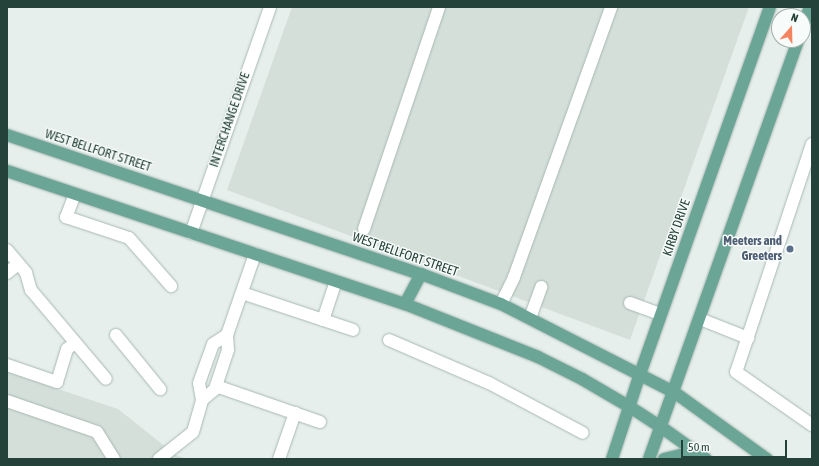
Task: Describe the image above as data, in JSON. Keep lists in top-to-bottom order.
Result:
{
  "streets": {
    "main road": ["WEST BELLFORT STREET", "KIRBY DRIVE"],
    "street": ["INTERCHANGE DRIVE"]
  },
  "crossings": [
    ["INTERCHANGE DRIVE", "WEST BELLFORT STREET"],
    ["WEST BELLFORT STREET", "KIRBY DRIVE"]
  ],
  "places": ["Meeters and Greeters"],
  "scale_bar": "50 m",
  "north": "top"
}
